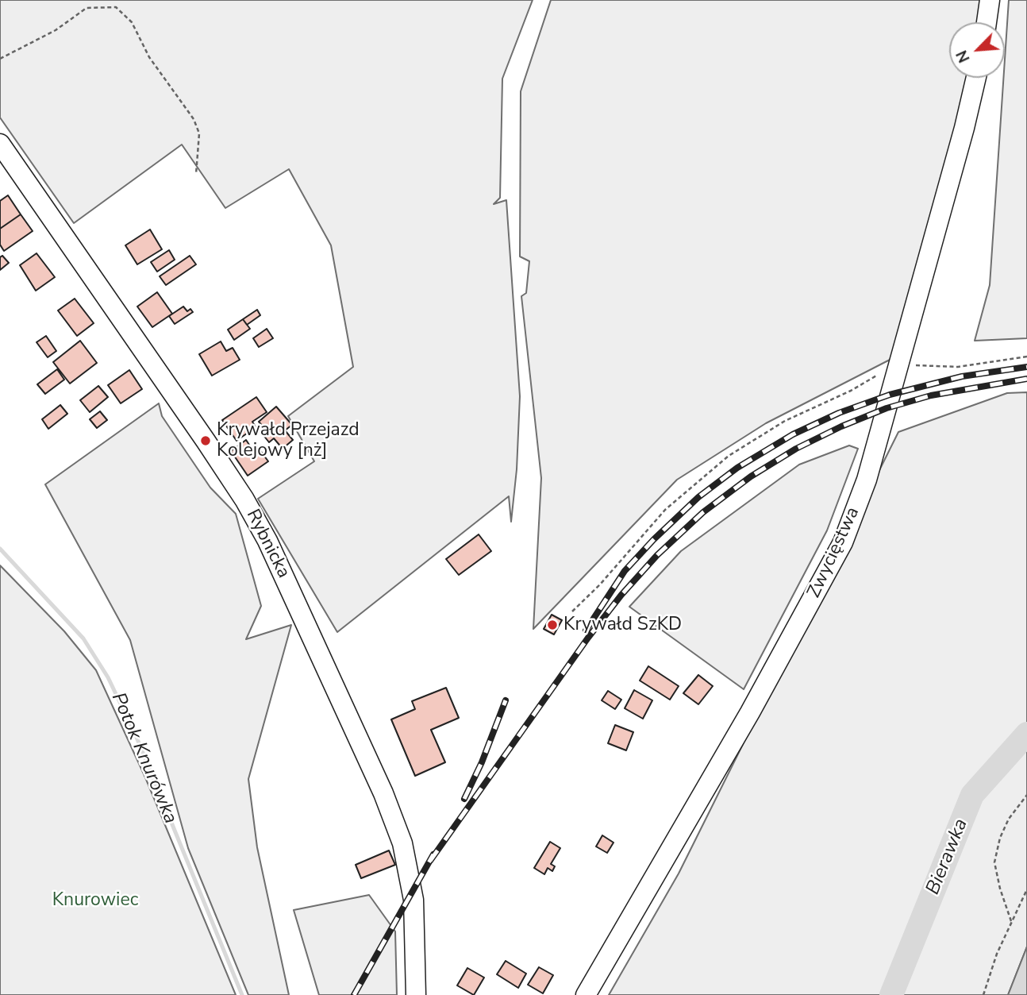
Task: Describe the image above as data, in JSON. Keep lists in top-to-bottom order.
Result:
{
  "streets": {
    "main road": ["Rybnicka", "Zwycięstwa"]
  },
  "water": ["Potok Knurówka", "Bierawka"],
  "parks": ["Knurowiec"],
  "places": ["Krywałd Przejazd Kolejowy [nż]", "Krywałd SzKD"],
  "north": "bottom left"
}
